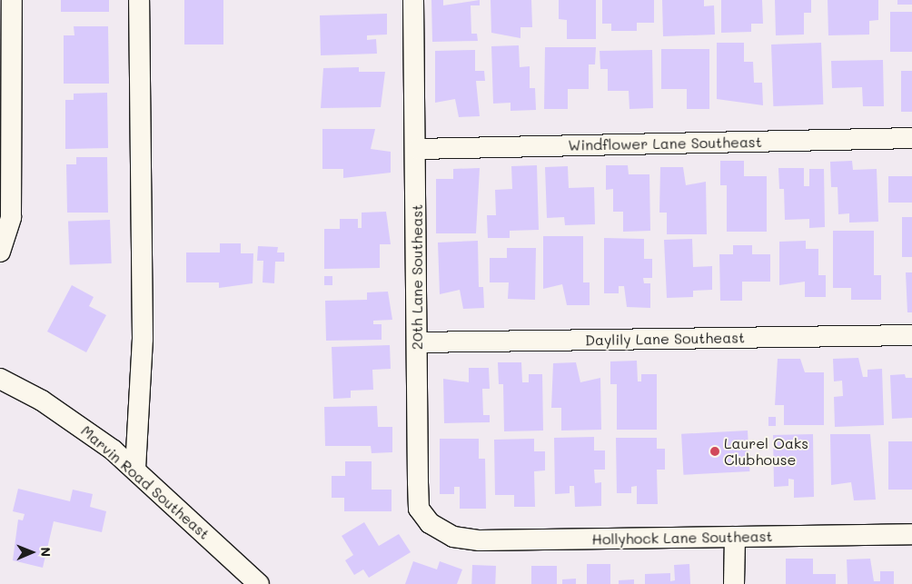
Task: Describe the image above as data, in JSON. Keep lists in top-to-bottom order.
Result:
{
  "streets": {
    "street": [
      "Windflower Lane Southeast",
      "20th Lane Southeast",
      "Daylily Lane Southeast",
      "Marvin Road Southeast",
      "Hollyhock Lane Southeast"
    ]
  },
  "crossings": [
    ["Windflower Lane Southeast", "20th Lane Southeast"],
    ["20th Lane Southeast", "Daylily Lane Southeast"],
    ["20th Lane Southeast", "Hollyhock Lane Southeast"]
  ],
  "places": ["Laurel Oaks Clubhouse"],
  "north": "right"
}
